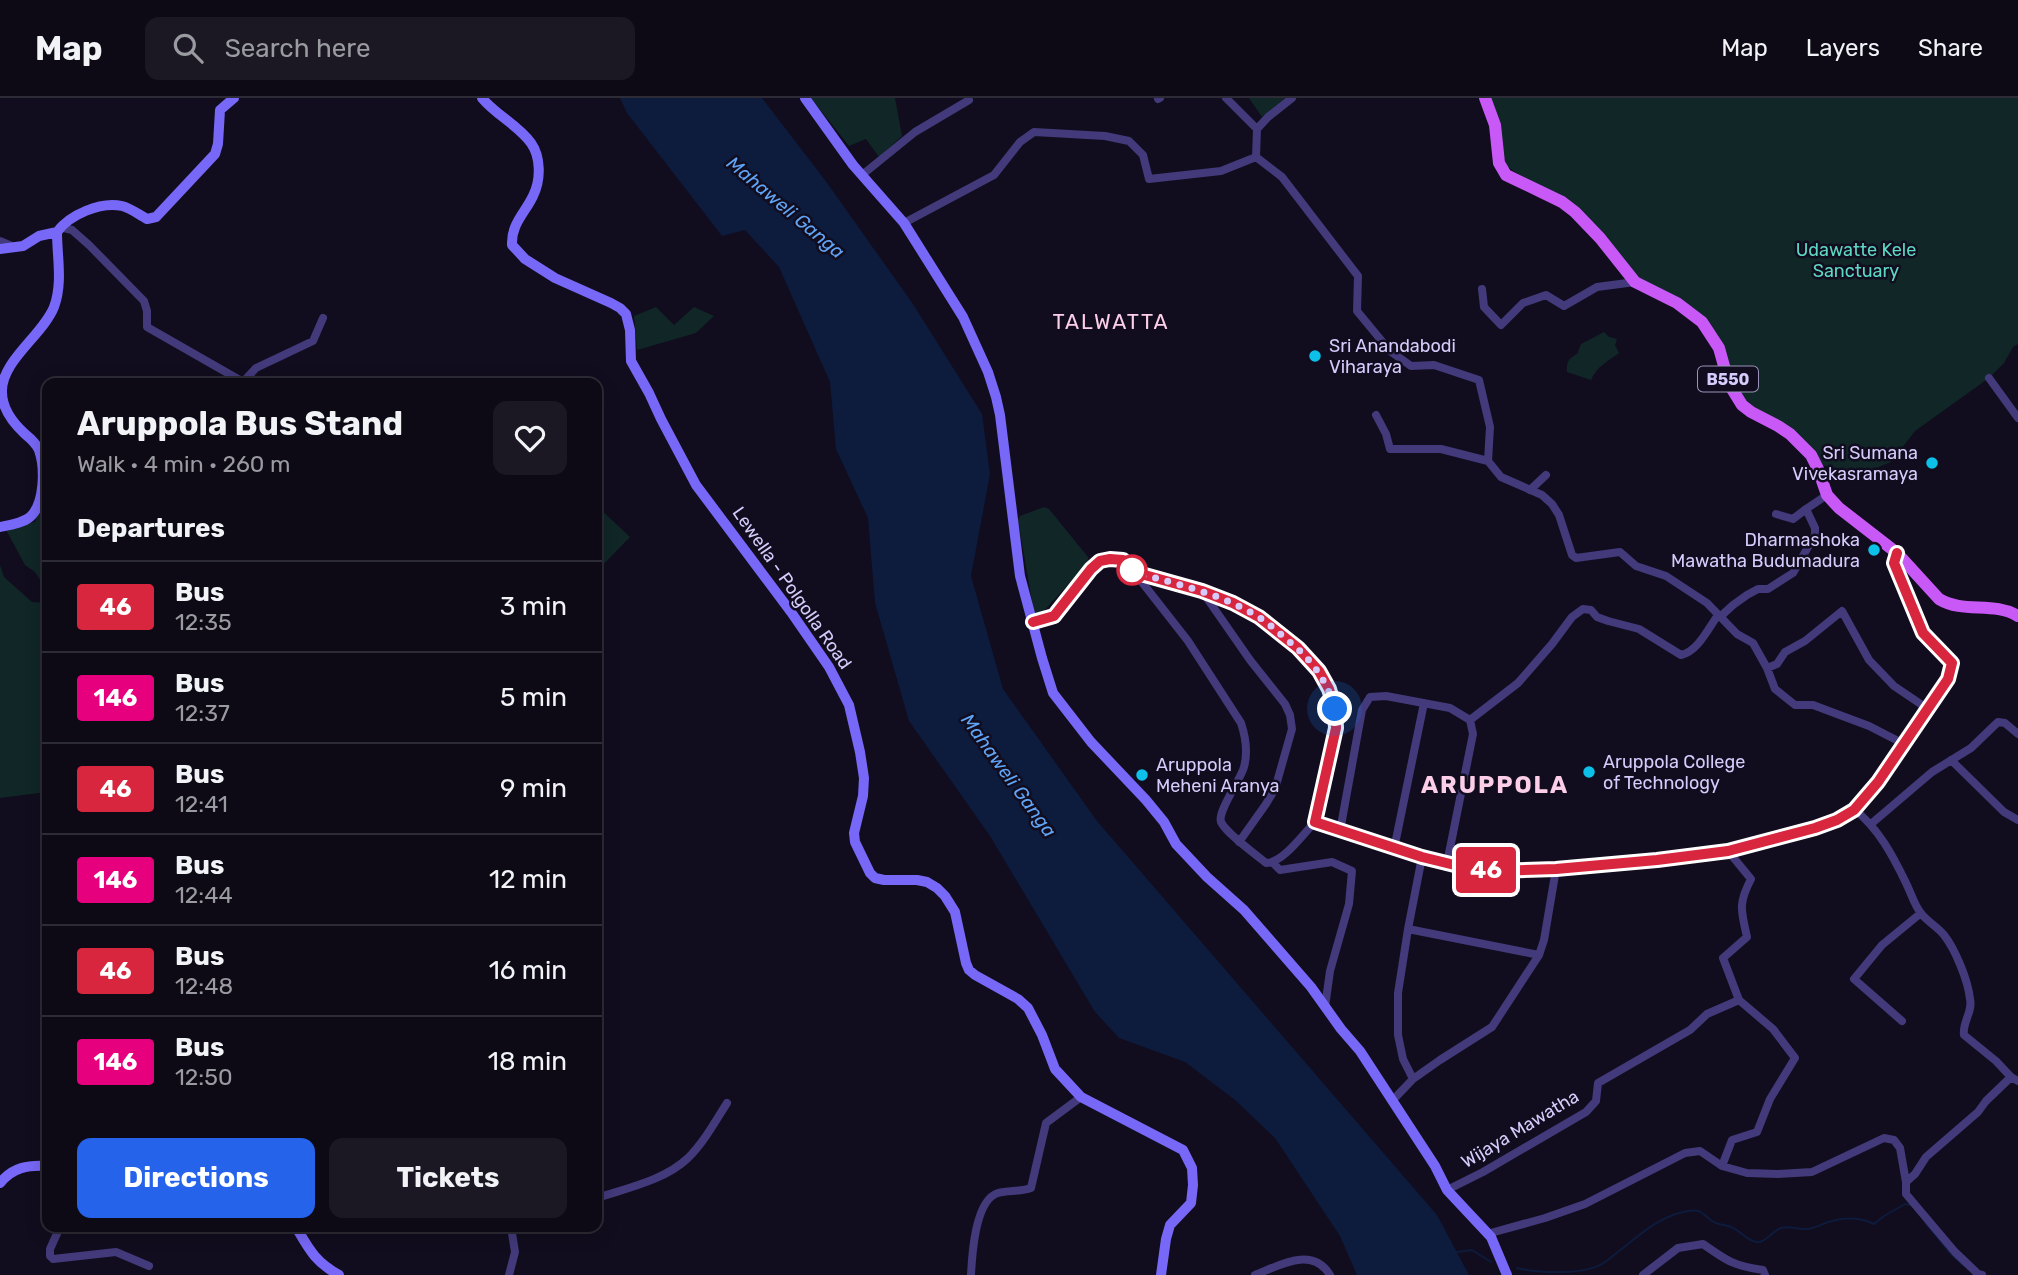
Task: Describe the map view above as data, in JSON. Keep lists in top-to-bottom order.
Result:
{
  "streets": {
    "main road": ["B550"],
    "street": ["Lewella - Polgolla Road", "Wijaya Mawatha"]
  },
  "districts": ["TALWATTA", "ARUPPOLA"],
  "water": ["Mahaweli Ganga"],
  "parks": ["Udawatte Kele Sanctuary"],
  "places": [
    "Sri Anandabodi Viharaya",
    "Sri Sumana Vivekasramaya",
    "Dharmashoka Mawatha Budumadura",
    "Aruppola College of Technology",
    "Aruppola Meheni Aranya"
  ],
  "lines": ["bus line 46"],
  "page": {
    "header": "Map",
    "search": "Search here",
    "nav": ["Map", "Layers", "Share"],
    "on_map": "46",
    "heading": [
      ["Aruppola Bus Stand", "Walk · 4 min · 260 m"],
      "Departures"
    ],
    "list": [
      {
        "mark": "46",
        "name": "Bus",
        "note": "12:35",
        "value": "3 min"
      },
      {
        "mark": "146",
        "name": "Bus",
        "note": "12:37",
        "value": "5 min"
      },
      {
        "mark": "46",
        "name": "Bus",
        "note": "12:41",
        "value": "9 min"
      },
      {
        "mark": "146",
        "name": "Bus",
        "note": "12:44",
        "value": "12 min"
      },
      {
        "mark": "46",
        "name": "Bus",
        "note": "12:48",
        "value": "16 min"
      },
      {
        "mark": "146",
        "name": "Bus",
        "note": "12:50",
        "value": "18 min"
      }
    ],
    "buttons": ["Directions", "Tickets"]
  }
}
